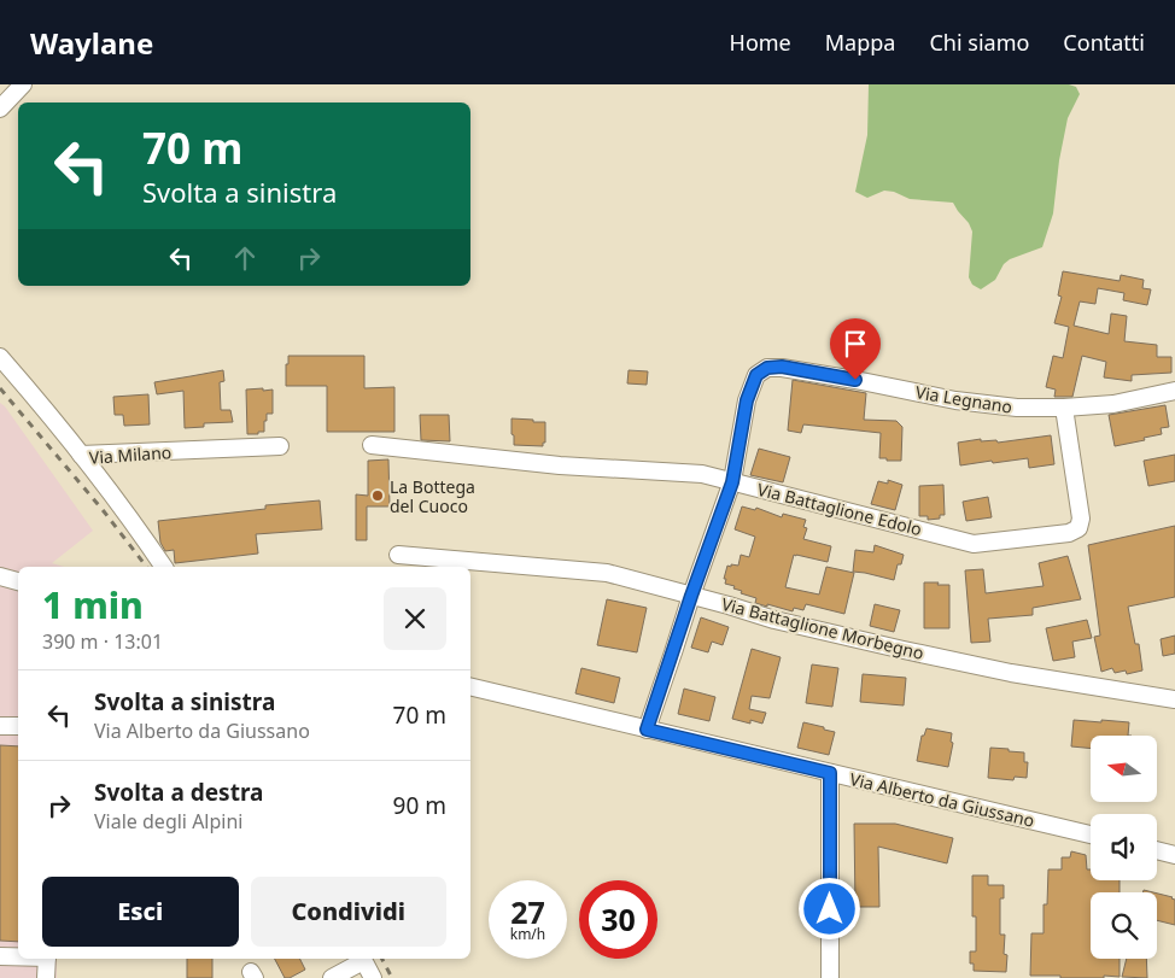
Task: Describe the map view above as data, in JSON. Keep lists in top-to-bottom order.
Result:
{
  "streets": {
    "street": [
      "Via Legnano",
      "Via Milano",
      "Via Battaglione Edolo",
      "Via Battaglione Morbegno",
      "Via Alberto da Giussano"
    ]
  },
  "crossings": [
    ["Via Legnano", "Via Battaglione Edolo"]
  ],
  "places": ["La Bottega del Cuoco"],
  "north": "left",
  "page": {
    "header": "Waylane",
    "nav": [
      "Home",
      "Mappa",
      "Chi siamo",
      "Contatti"
    ],
    "turn": ["70 m", "Svolta a sinistra"],
    "heading": ["1 min", "390 m · 13:01"],
    "list": [
      {
        "name": "Svolta a sinistra",
        "note": "Via Alberto da Giussano",
        "value": "70 m"
      },
      {
        "name": "Svolta a destra",
        "note": "Viale degli Alpini",
        "value": "90 m"
      }
    ],
    "buttons": ["Esci", "Condividi"],
    "speed": "27 km/h",
    "limit": "30"
  }
}
